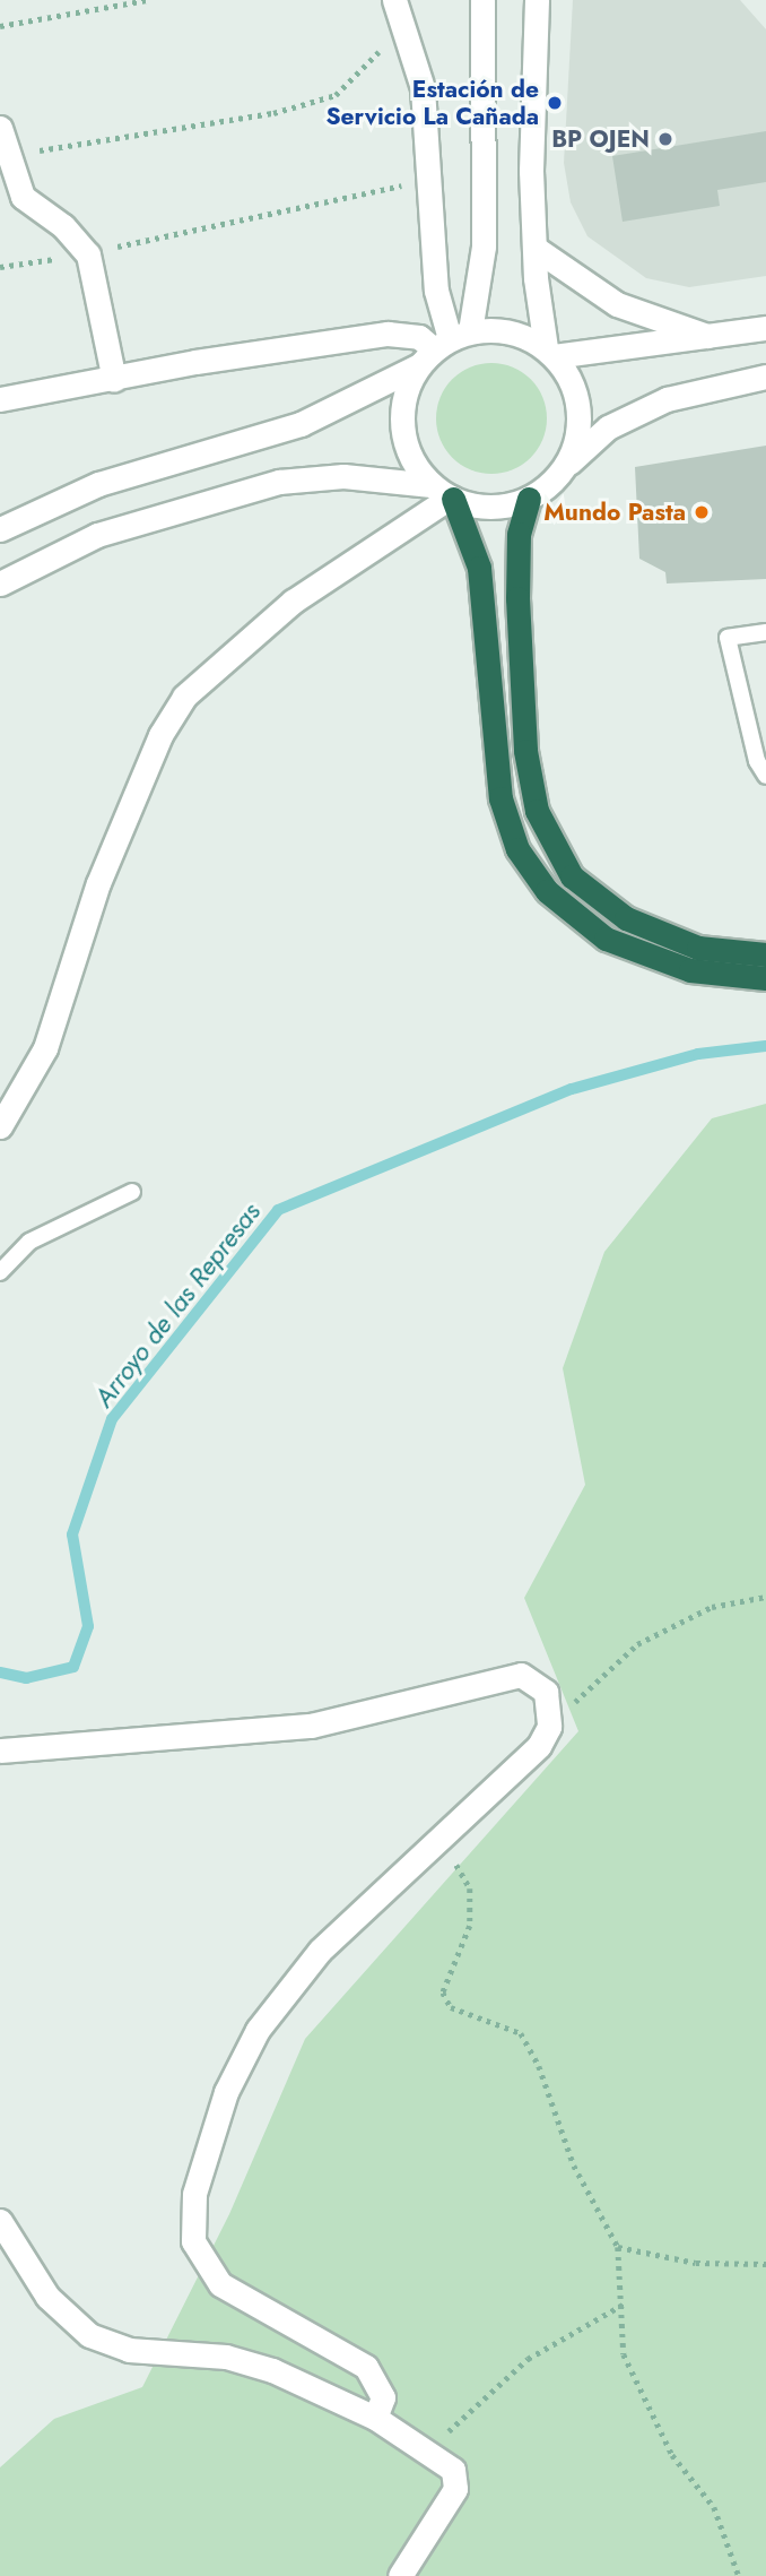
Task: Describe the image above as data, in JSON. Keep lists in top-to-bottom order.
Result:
{
  "water": ["Arroyo de las Represas"],
  "places": ["Estación de Servicio La Cañada", "BP OJEN", "Mundo Pasta"]
}
